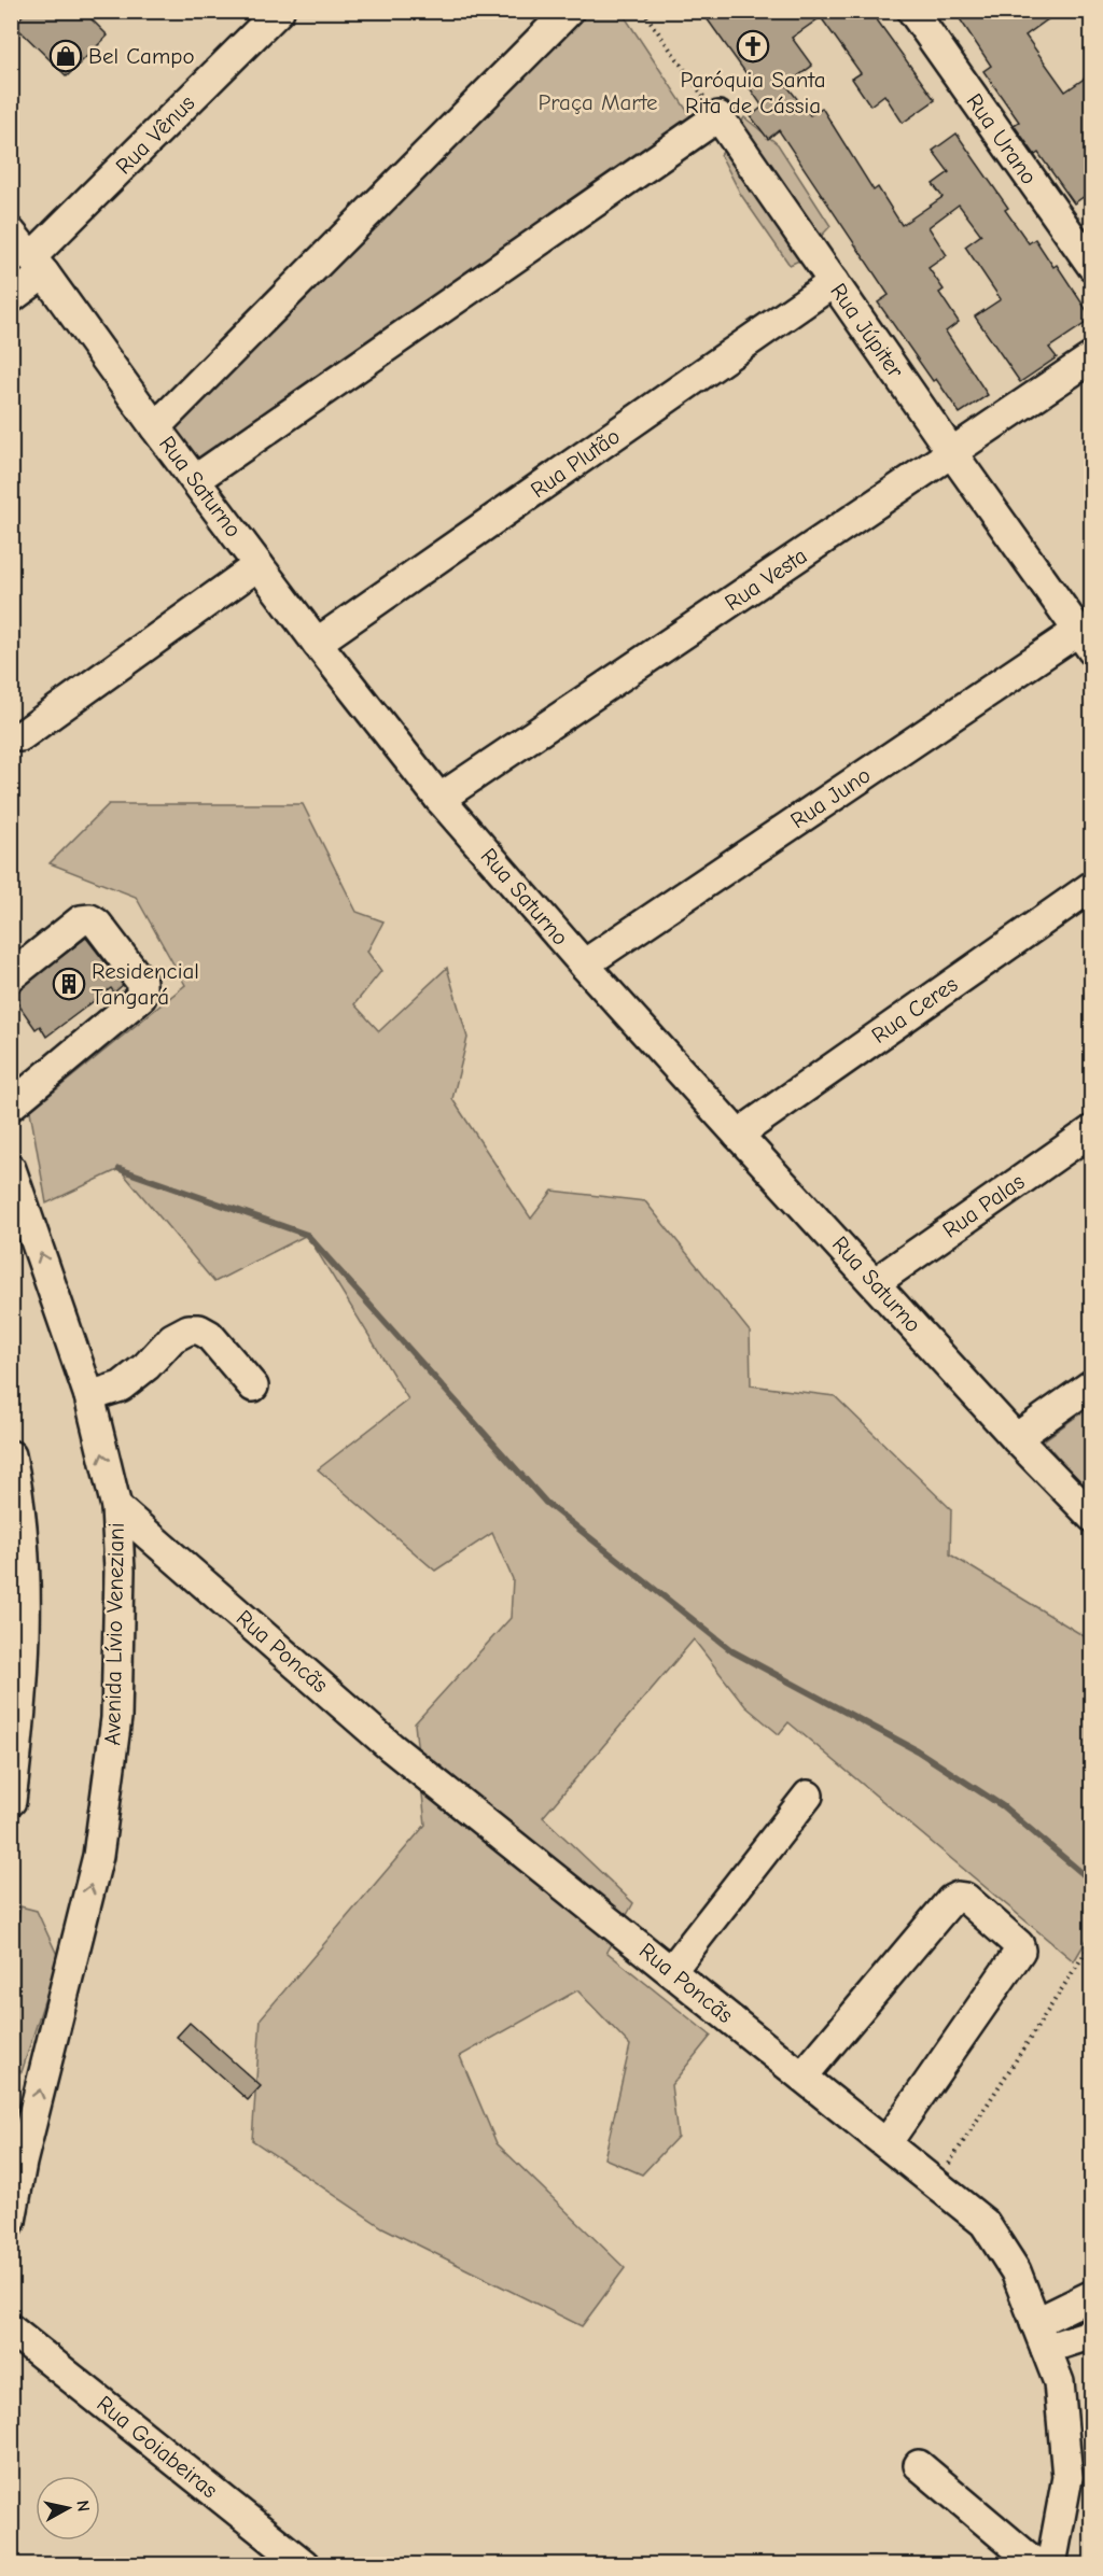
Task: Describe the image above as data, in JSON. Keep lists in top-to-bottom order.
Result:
{
  "streets": {
    "street": [
      "Rua Vênus",
      "Rua Urano",
      "Rua Júpiter",
      "Rua Plutão",
      "Rua Saturno",
      "Rua Vesta",
      "Rua Juno",
      "Rua Ceres",
      "Rua Palas",
      "Avenida Lívio Veneziani",
      "Rua Poncãs",
      "Rua Goiabeiras"
    ]
  },
  "crossings": [
    ["Rua Vênus", "Rua Saturno"],
    ["Rua Júpiter", "Rua Plutão"],
    ["Rua Júpiter", "Rua Vesta"],
    ["Rua Júpiter", "Rua Juno"],
    ["Rua Plutão", "Rua Saturno"],
    ["Rua Saturno", "Rua Vesta"],
    ["Rua Saturno", "Rua Juno"],
    ["Rua Saturno", "Rua Ceres"],
    ["Rua Saturno", "Rua Palas"],
    ["Avenida Lívio Veneziani", "Rua Poncãs"]
  ],
  "parks": ["Praça Marte"],
  "places": {
    "church": ["Paróquia Santa Rita de Cássia"],
    "shop": ["Bel Campo"],
    "building": ["Residencial Tangará"]
  },
  "north": "right"
}
